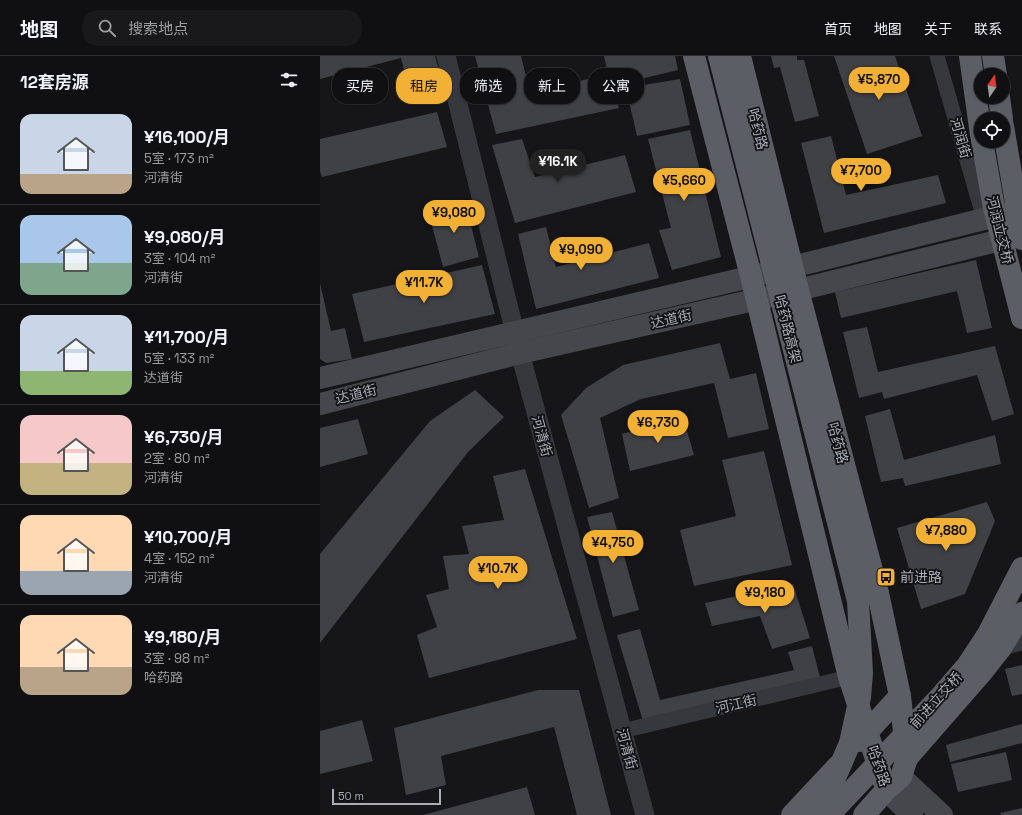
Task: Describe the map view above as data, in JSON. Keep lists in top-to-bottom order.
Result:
{
  "streets": {
    "highway": [
      "哈药路",
      "河润立交桥",
      "哈药路高架",
      "前进立交桥"
    ],
    "main road": ["达道街"],
    "street": ["河润街", "河清街", "河江街"]
  },
  "crossings": [
    ["哈药路", "达道街"],
    ["哈药路", "河江街"],
    ["达道街", "河清街"],
    ["河清街", "河江街"]
  ],
  "places": {
    "bus stop": ["前进路"]
  },
  "scale_bar": "50 m",
  "north": "top",
  "page": {
    "header": "地图",
    "search": "搜索地点",
    "nav": [
      "首页",
      "地图",
      "关于",
      "联系"
    ],
    "heading": "12套房源",
    "price": [
      "¥5,870",
      "¥16.1K",
      "¥7,700",
      "¥5,660",
      "¥9,080",
      "¥9,090",
      "¥11.7K",
      "¥6,730",
      "¥7,880",
      "¥4,750",
      "¥10.7K",
      "¥9,180"
    ],
    "chip": [
      "买房",
      "租房",
      "筛选",
      "新上",
      "公寓"
    ],
    "list": [
      {
        "name": "¥16,100/月",
        "note": "5室 · 173 m² · 河清街"
      },
      {
        "name": "¥9,080/月",
        "note": "3室 · 104 m² · 河清街"
      },
      {
        "name": "¥11,700/月",
        "note": "5室 · 133 m² · 达道街"
      },
      {
        "name": "¥6,730/月",
        "note": "2室 · 80 m² · 河清街"
      },
      {
        "name": "¥10,700/月",
        "note": "4室 · 152 m² · 河清街"
      },
      {
        "name": "¥9,180/月",
        "note": "3室 · 98 m² · 哈药路"
      }
    ],
    "scale": "50 m"
  }
}
